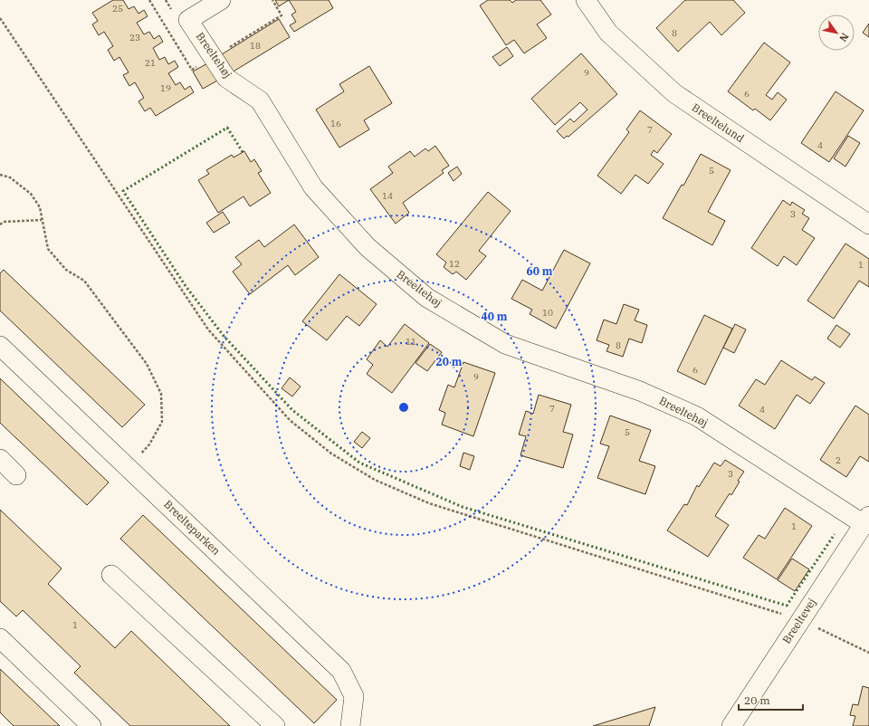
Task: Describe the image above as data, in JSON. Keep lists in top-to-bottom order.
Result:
{
  "streets": {
    "street": [
      "Breeltehøj",
      "Breeltelund",
      "Breelteparken",
      "Breeltevej"
    ]
  },
  "crossings": [
    ["Breeltehøj", "Breeltevej"]
  ],
  "house_numbers": [
    "25",
    "8",
    "23",
    "18",
    "21",
    "9",
    "19",
    "6",
    "16",
    "7",
    "4",
    "5",
    "14",
    "3",
    "12",
    "1",
    "10",
    "11",
    "8",
    "6",
    "9",
    "7",
    "4",
    "5",
    "2",
    "3",
    "1",
    "1"
  ],
  "scale_bar": "20 m",
  "north": "bottom right",
  "rings": ["60 m", "40 m", "20 m"]
}
